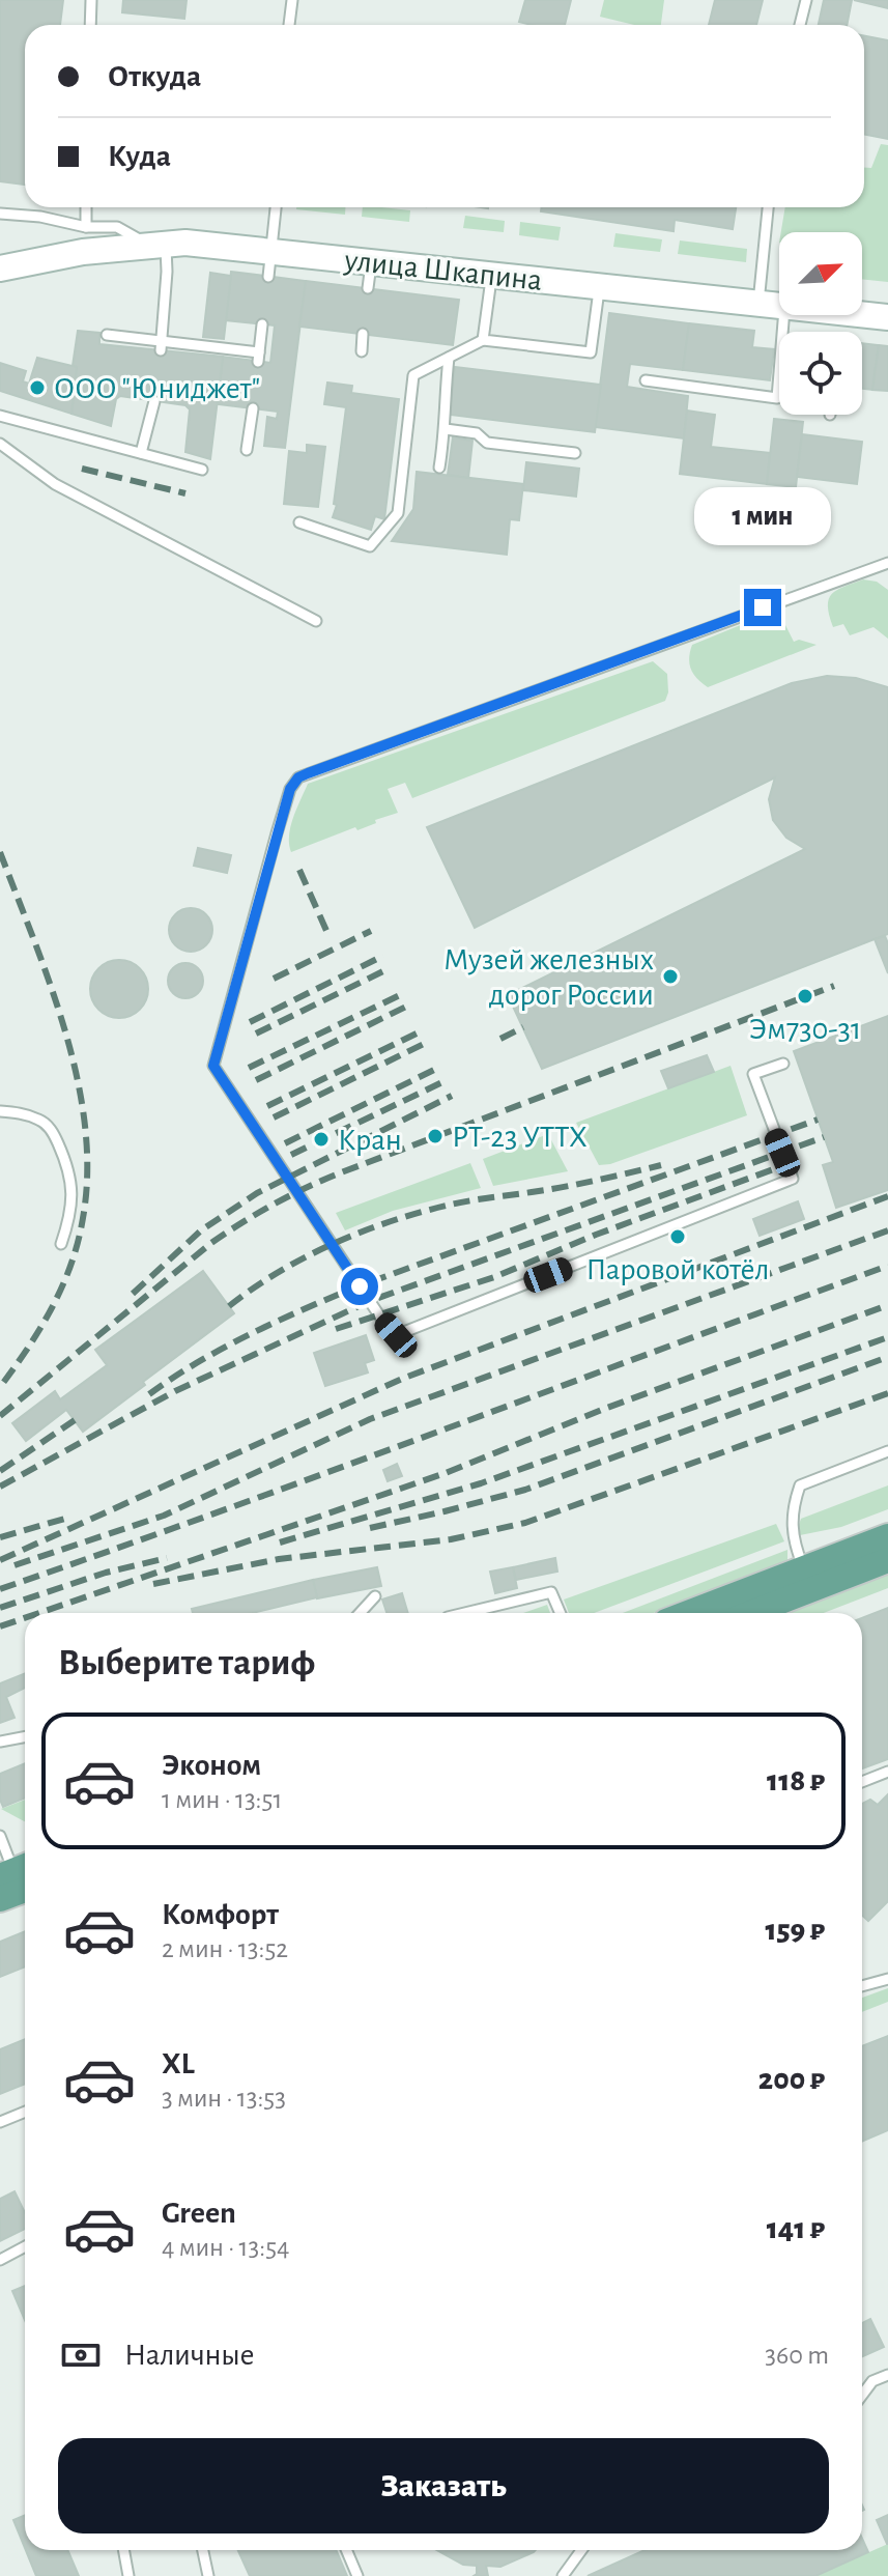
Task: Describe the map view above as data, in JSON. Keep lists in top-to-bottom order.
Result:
{
  "streets": {
    "main road": ["улица Шкапина"]
  },
  "places": [
    "ООО \"Юниджет\"",
    "Музей железных дорог России",
    "Эм730-31",
    "РТ-23 УТТХ",
    "Кран",
    "Паровой котёл"
  ],
  "north": "top right",
  "page": {
    "banner": ["Откуда", "Куда"],
    "bubble": "1 мин",
    "heading": "Выберите тариф",
    "list": [
      {
        "name": "Эконом",
        "note": "1 мин · 13:51",
        "value": "118 ₽"
      },
      {
        "name": "Комфорт",
        "note": "2 мин · 13:52",
        "value": "159 ₽"
      },
      {
        "name": "XL",
        "note": "3 мин · 13:53",
        "value": "200 ₽"
      },
      {
        "name": "Green",
        "note": "4 мин · 13:54",
        "value": "141 ₽"
      }
    ],
    "pay": ["Наличные", "360 m"],
    "buttons": "Заказать"
  }
}
